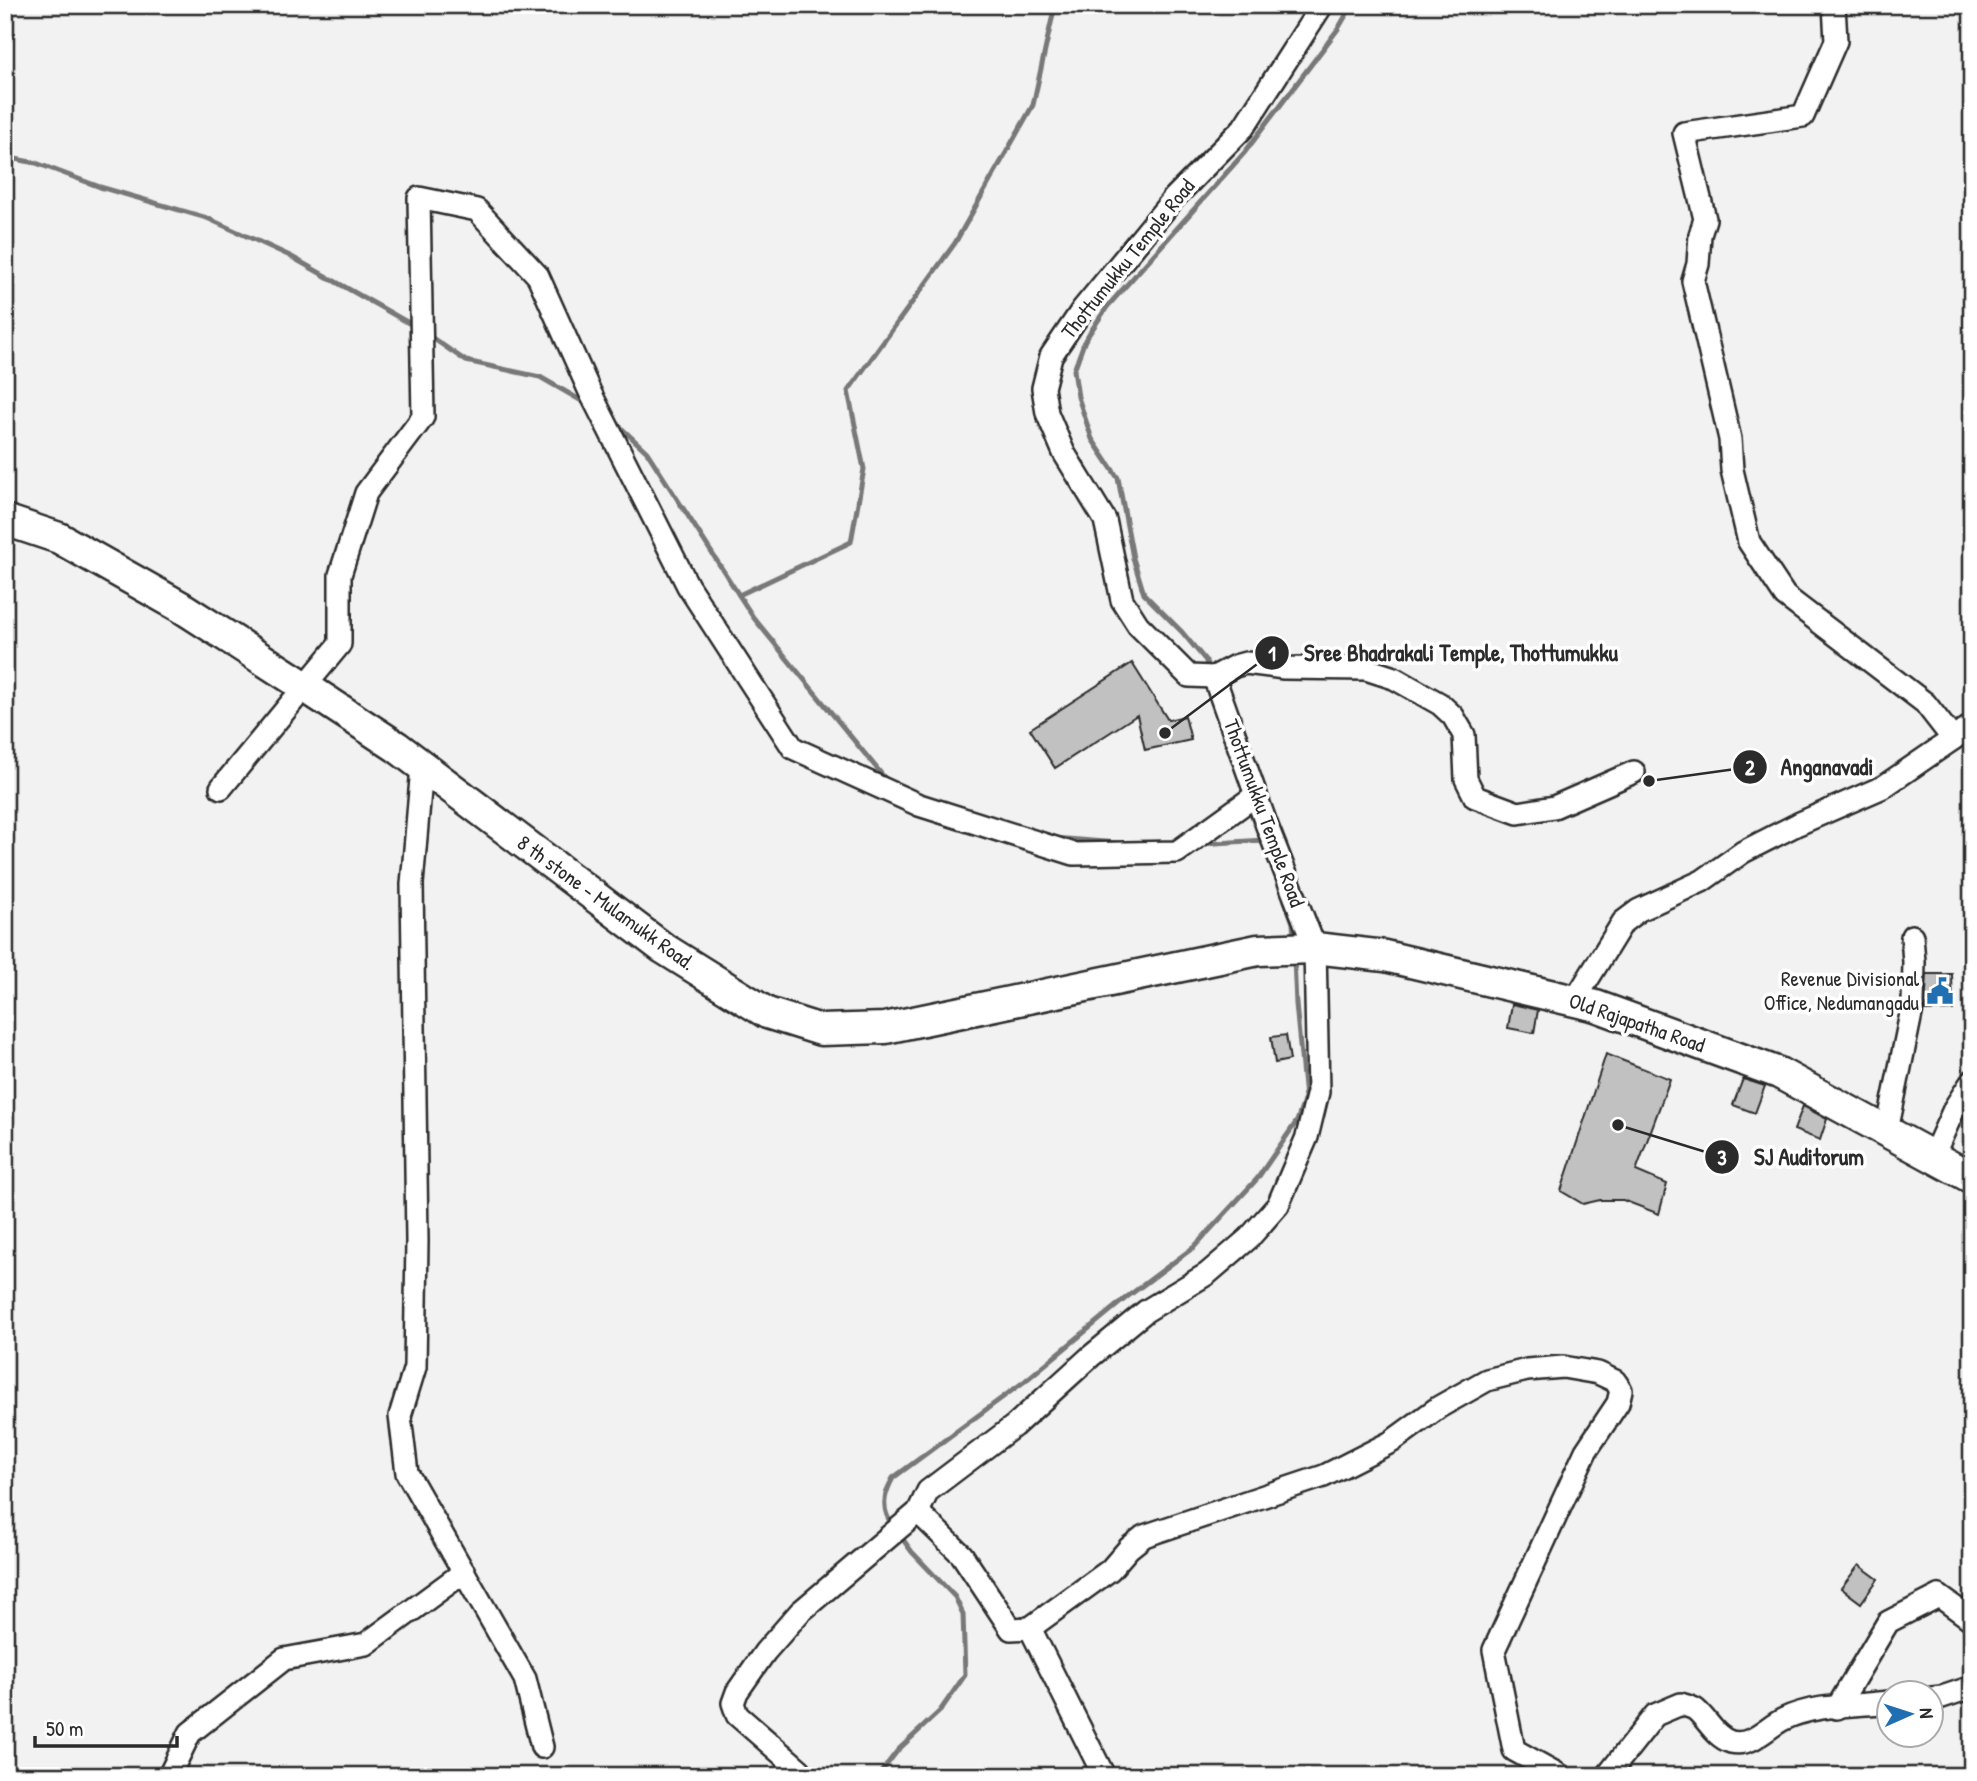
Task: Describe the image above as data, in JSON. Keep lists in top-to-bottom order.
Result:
{
  "streets": {
    "main road": ["8 th stone - Mulamukk Road.", "Old Rajapatha Road"],
    "street": ["Thottumukku Temple Road"]
  },
  "crossings": [
    ["Thottumukku Temple Road", "Old Rajapatha Road"],
    ["8 th stone - Mulamukk Road.", "Old Rajapatha Road"]
  ],
  "places": {
    "other": ["Sree Bhadrakali Temple, Thottumukku", "Anganavadi", "SJ Auditorum"],
    "public building": ["Revenue Divisional Office, Nedumangadu"]
  },
  "scale_bar": "50 m",
  "north": "right"
}
